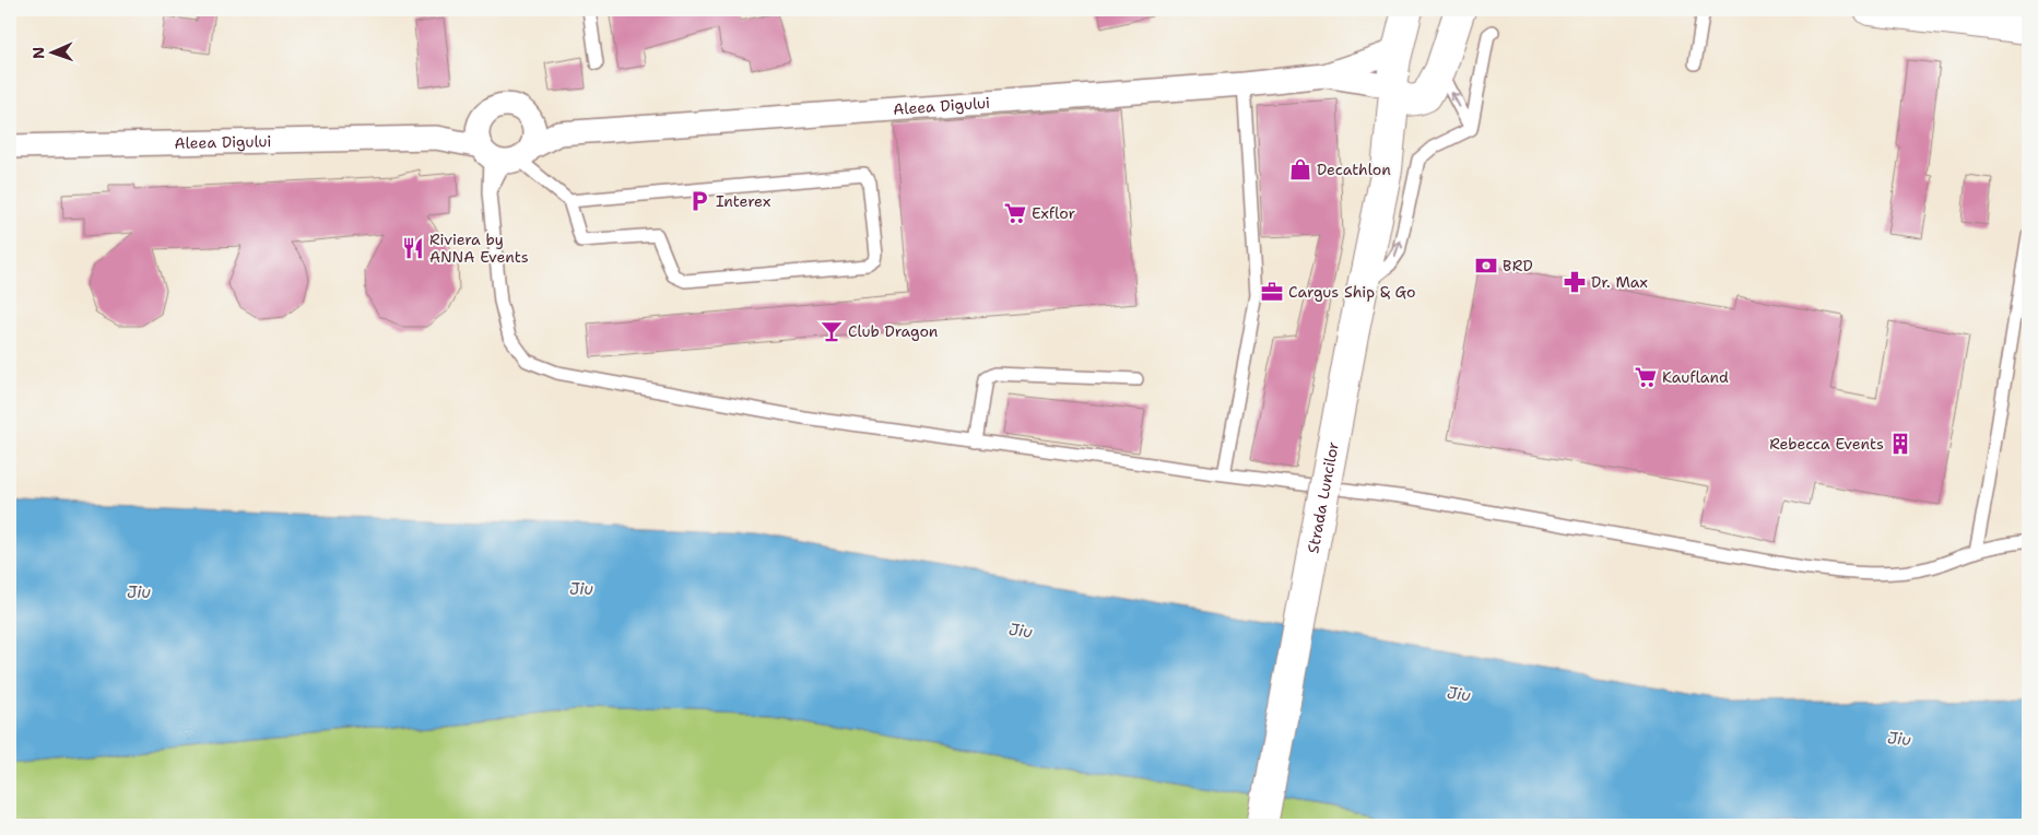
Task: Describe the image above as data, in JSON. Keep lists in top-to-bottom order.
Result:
{
  "streets": {
    "main road": ["Strada Luncilor"],
    "street": ["Aleea Digului"]
  },
  "crossings": [
    ["Aleea Digului", "Strada Luncilor"]
  ],
  "water": ["Jiu"],
  "places": {
    "shop": ["Decathlon"],
    "parking": ["Interex"],
    "supermarket": ["Exflor", "Kaufland"],
    "restaurant": ["Riviera by ANNA Events"],
    "bank": ["BRD"],
    "pharmacy": ["Dr. Max"],
    "office": ["Cargus Ship & Go"],
    "bar": ["Club Dragon"],
    "building": ["Rebecca Events"]
  },
  "north": "left"
}
